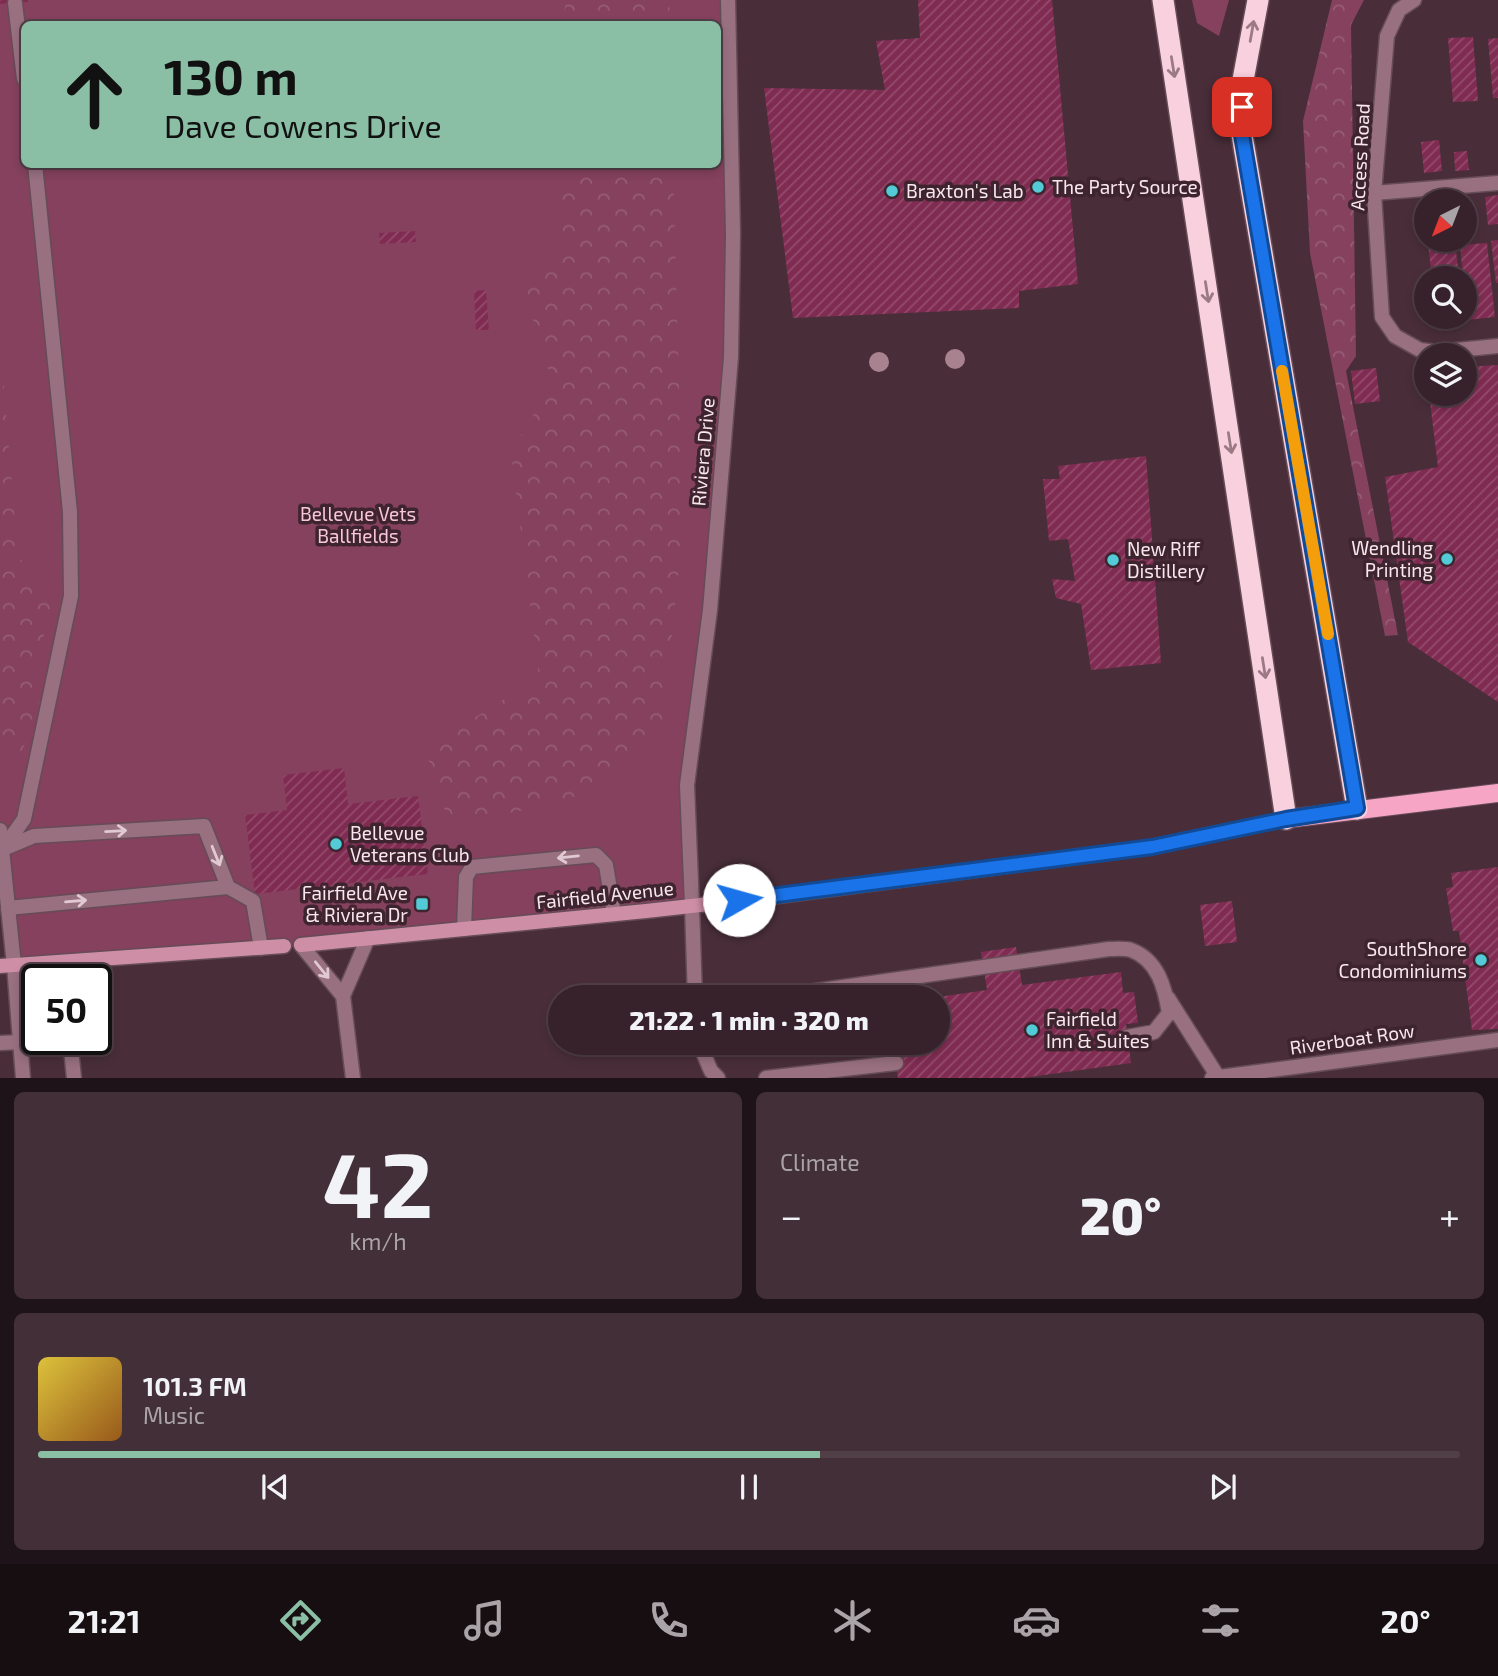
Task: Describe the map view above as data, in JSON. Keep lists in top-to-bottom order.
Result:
{
  "streets": {
    "main road": ["Fairfield Avenue"],
    "street": ["Access Road", "Riviera Drive", "Riverboat Row"]
  },
  "crossings": [
    ["Riviera Drive", "Fairfield Avenue"]
  ],
  "parks": ["Bellevue Vets Ballfields"],
  "places": {
    "other": [
      "The Party Source",
      "Braxton's Lab",
      "Wendling Printing",
      "New Riff Distillery",
      "Bellevue Veterans Club",
      "SouthShore Condominiums",
      "Fairfield Inn & Suites"
    ],
    "transit": ["Fairfield Ave & Riviera Dr"]
  },
  "north": "bottom left",
  "page": {
    "turn": ["130 m", "Dave Cowens Drive"],
    "limit": "50",
    "trip": "21:22 · 1 min · 320 m",
    "tile": [
      ["42", "km/h"],
      "Climate"
    ],
    "heat": ["−", "20°", "+"],
    "song": ["101.3 FM", "Music"],
    "tabs": ["21:21", "20°"]
  }
}
